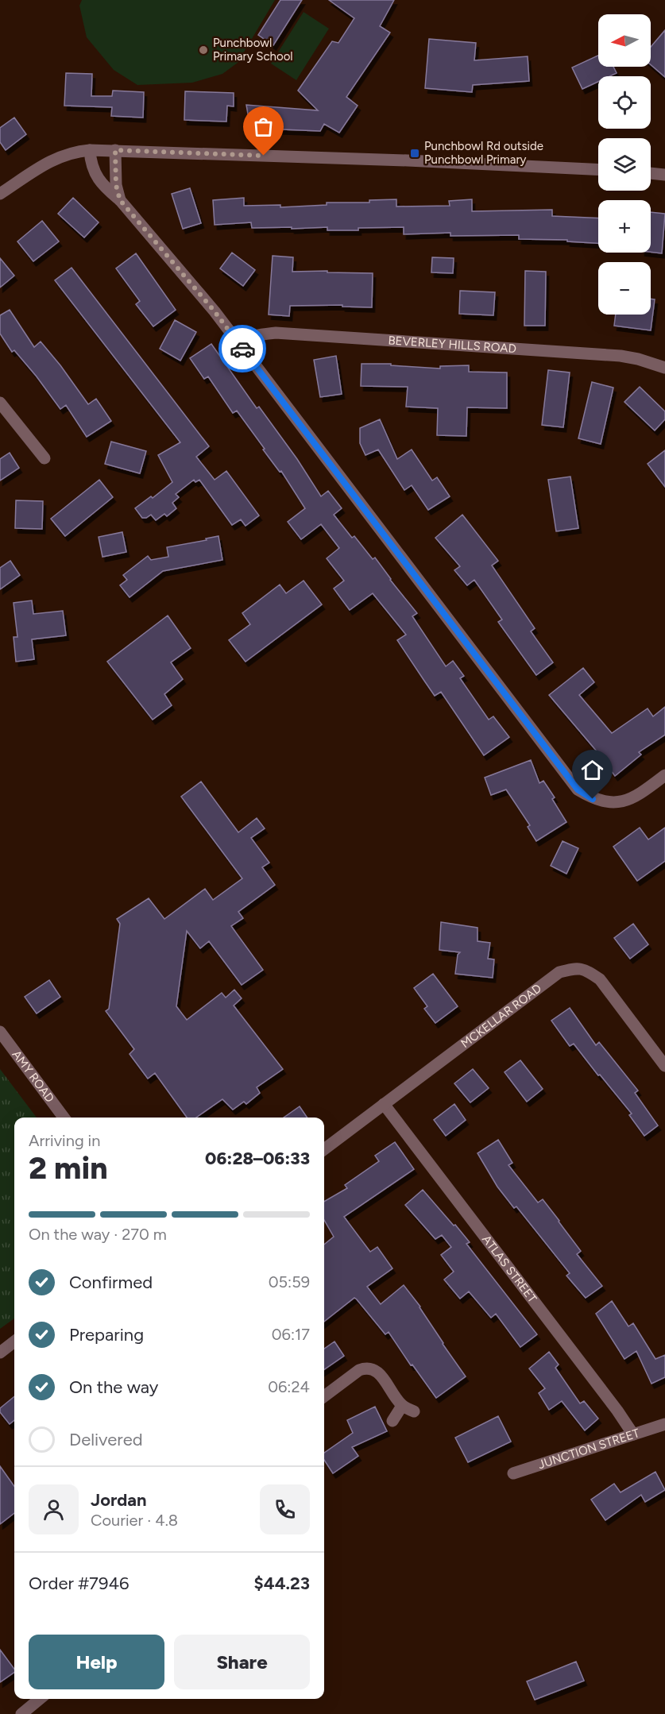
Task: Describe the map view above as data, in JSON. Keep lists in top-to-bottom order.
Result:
{
  "streets": {
    "street": [
      "BEVERLEY HILLS ROAD",
      "MCKELLAR ROAD",
      "AMY ROAD",
      "ATLAS STREET",
      "JUNCTION STREET"
    ]
  },
  "crossings": [
    ["MCKELLAR ROAD", "ATLAS STREET"],
    ["ATLAS STREET", "JUNCTION STREET"]
  ],
  "places": {
    "other": ["Punchbowl Primary School"],
    "transit": ["Punchbowl Rd outside Punchbowl Primary"]
  },
  "north": "left",
  "page": {
    "map_buttons": ["+", "−"],
    "heading": ["2 min", "Arriving in", "06:28–06:33"],
    "panel": [
      "Jordan",
      "Courier · 4.8",
      "Order #7946",
      "$44.23"
    ],
    "bar": "On the way · 270 m",
    "list": [
      ["Confirmed", "05:59"],
      ["Preparing", "06:17"],
      ["On the way", "06:24"],
      "Delivered"
    ],
    "buttons": ["Help", "Share"]
  }
}
